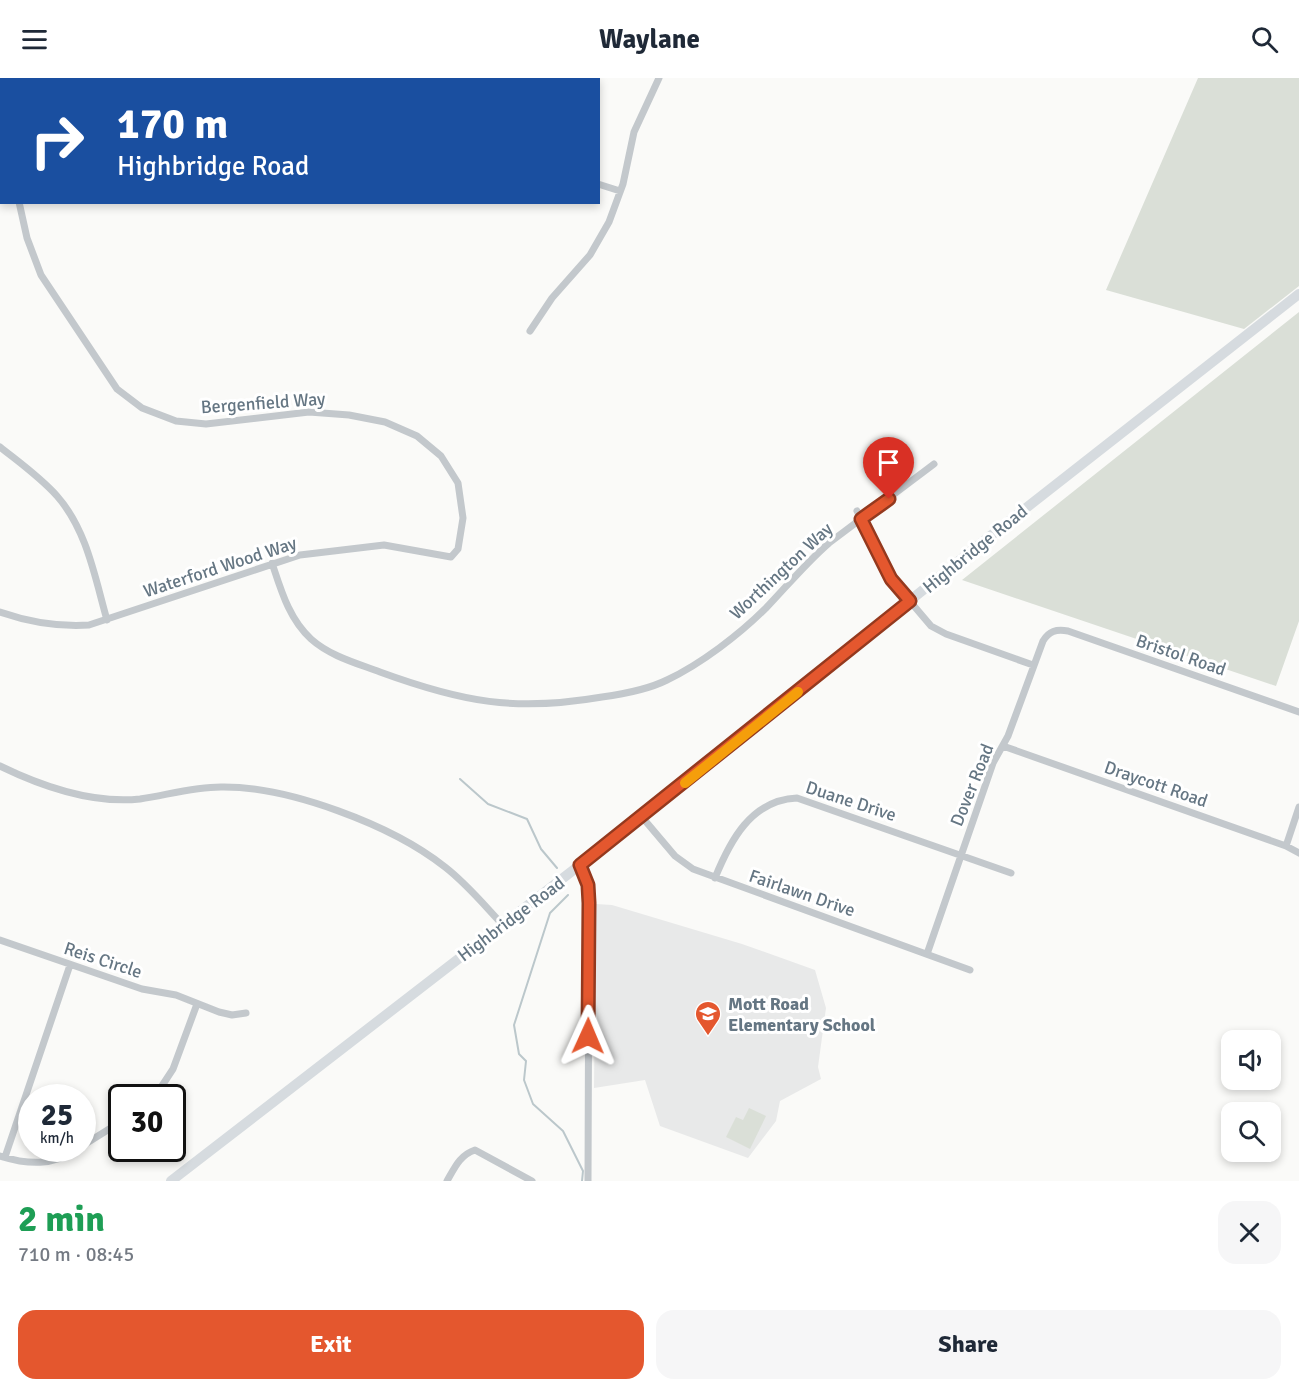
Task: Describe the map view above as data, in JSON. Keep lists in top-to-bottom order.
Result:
{
  "streets": {
    "highway": ["Highbridge Road"],
    "street": [
      "Bergenfield Way",
      "Waterford Wood Way",
      "Worthington Way",
      "Bristol Road",
      "Draycott Road",
      "Dover Road",
      "Duane Drive",
      "Fairlawn Drive",
      "Reis Circle"
    ]
  },
  "crossings": [
    ["Bergenfield Way", "Waterford Wood Way"],
    ["Highbridge Road", "Fairlawn Drive"],
    ["Waterford Wood Way", "Worthington Way"],
    ["Bristol Road", "Dover Road"],
    ["Draycott Road", "Dover Road"],
    ["Dover Road", "Duane Drive"],
    ["Dover Road", "Fairlawn Drive"],
    ["Duane Drive", "Fairlawn Drive"]
  ],
  "places": {
    "school or university": ["Mott Road Elementary School"]
  },
  "page": {
    "header": "Waylane",
    "turn": ["170 m", "Highbridge Road"],
    "speed": "25 km/h",
    "limit": "30",
    "heading": ["2 min", "710 m · 08:45"],
    "buttons": ["Exit", "Share"]
  }
}
